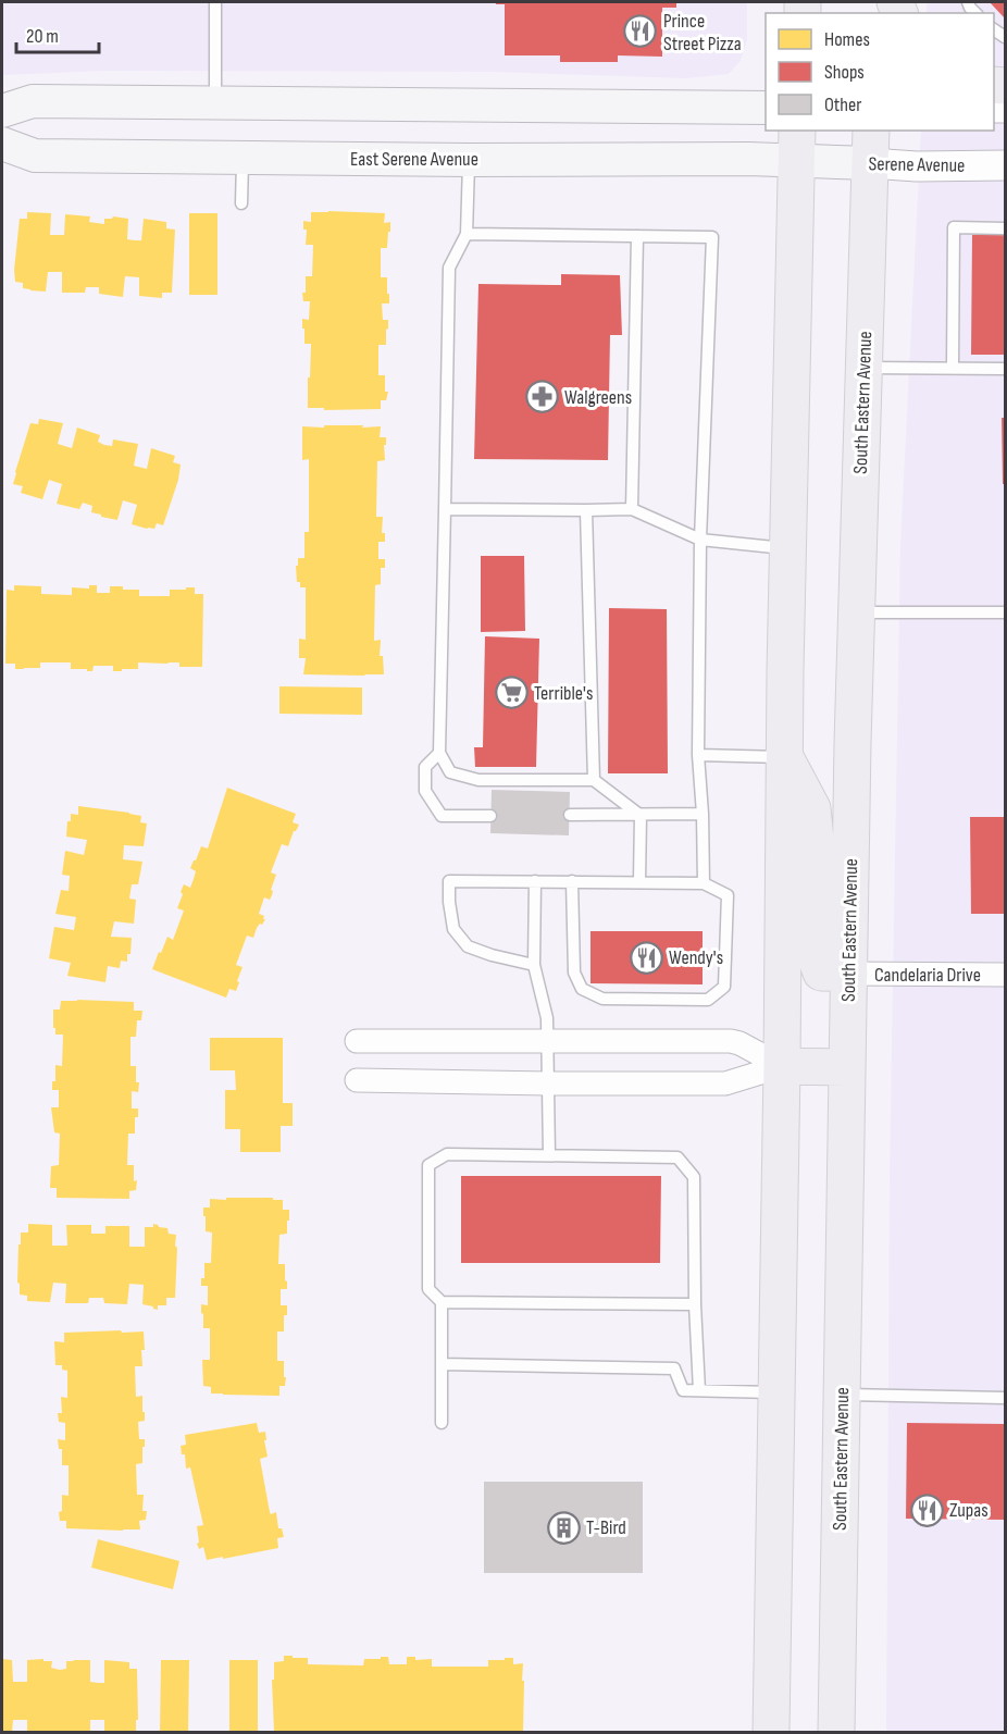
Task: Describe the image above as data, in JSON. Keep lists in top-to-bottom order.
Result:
{
  "streets": {
    "main road": ["East Serene Avenue", "Serene Avenue", "South Eastern Avenue"],
    "street": ["Candelaria Drive"]
  },
  "crossings": [
    ["East Serene Avenue", "Serene Avenue"],
    ["Serene Avenue", "South Eastern Avenue"],
    ["South Eastern Avenue", "Candelaria Drive"]
  ],
  "places": {
    "restaurant": ["Prince Street Pizza", "Wendy's", "Zupas"],
    "pharmacy": ["Walgreens"],
    "supermarket": ["Terrible's"],
    "building": ["T-Bird"]
  },
  "legend": ["Homes", "Shops", "Other"],
  "scale_bar": "20 m"
}
